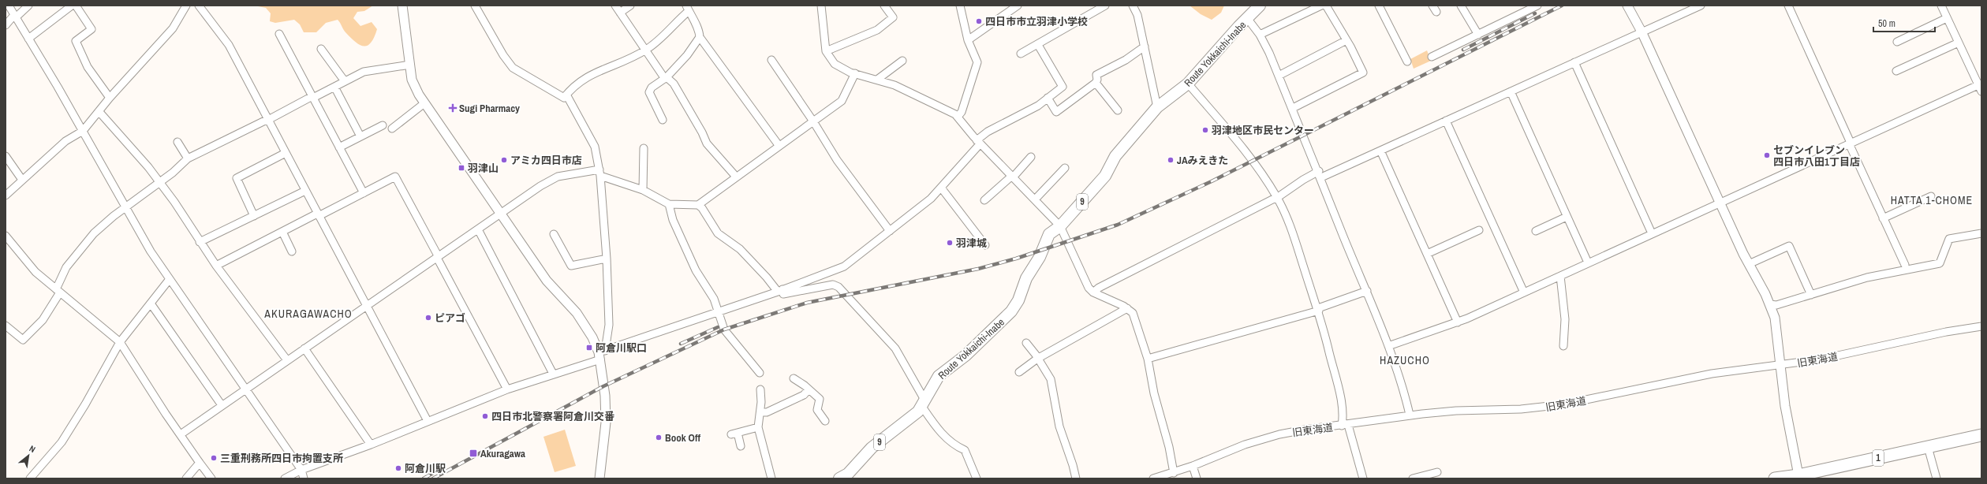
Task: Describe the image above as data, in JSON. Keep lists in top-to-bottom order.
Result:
{
  "streets": {
    "highway": ["1"],
    "main road": ["Route Yokkaichi-Inabe", "9"],
    "street": ["旧東海道"]
  },
  "districts": ["HATTA 1-CHOME", "AKURAGAWACHO", "HAZUCHO"],
  "places": {
    "other": [
      "四日市市立羽津小学校",
      "羽津地区市民センター",
      "セブンイレブン 四日市八田1丁目店",
      "アミカ四日市店",
      "JAみえきた",
      "羽津城",
      "ピアゴ",
      "四日市北警察署阿倉川交番",
      "Book Off",
      "三重刑務所四日市拘置支所",
      "阿倉川駅"
    ],
    "health": ["Sugi Pharmacy"],
    "transit": ["羽津山", "阿倉川駅口", "Akuragawa"]
  },
  "scale_bar": "50 m",
  "north": "top right"
}
